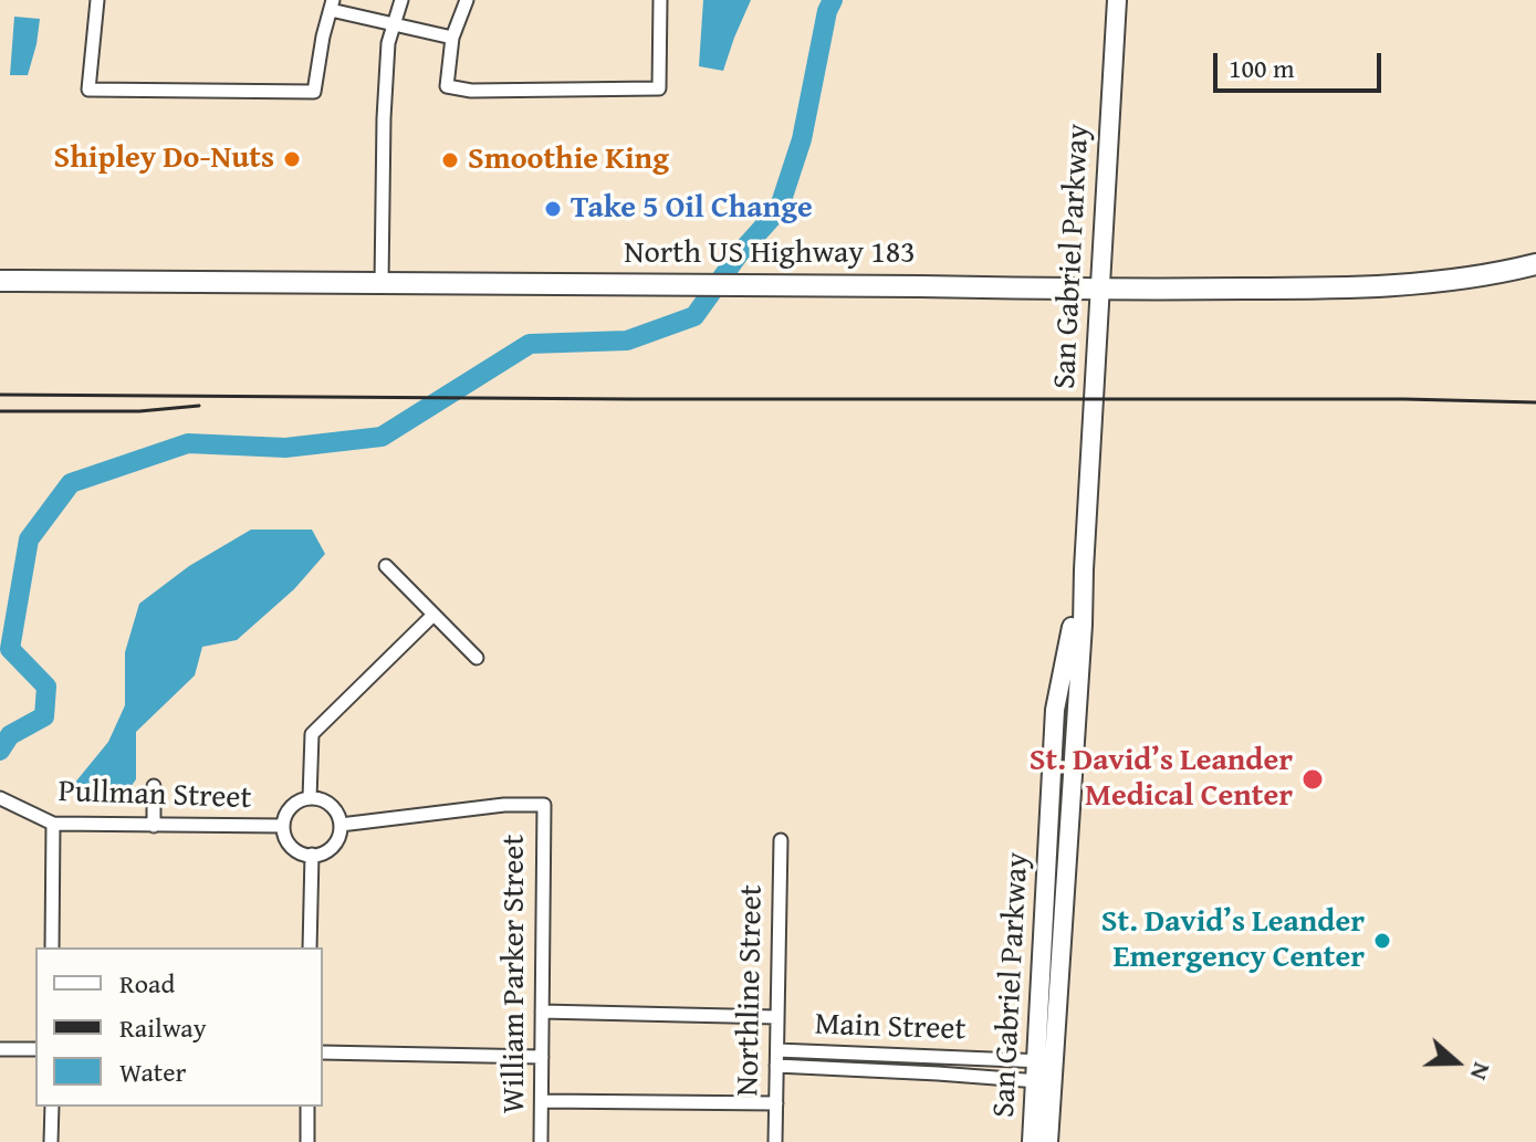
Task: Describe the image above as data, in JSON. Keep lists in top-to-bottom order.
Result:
{
  "streets": {
    "main road": ["North US Highway 183"],
    "street": [
      "San Gabriel Parkway",
      "Pullman Street",
      "William Parker Street",
      "Northline Street",
      "Main Street"
    ]
  },
  "crossings": [
    ["North US Highway 183", "San Gabriel Parkway"],
    ["San Gabriel Parkway", "Main Street"],
    ["Pullman Street", "William Parker Street"],
    ["William Parker Street", "Main Street"],
    ["Northline Street", "Main Street"]
  ],
  "places": [
    "Shipley Do-Nuts",
    "Smoothie King",
    "Take 5 Oil Change",
    "St. David’s Leander Medical Center",
    "St. David’s Leander Emergency Center"
  ],
  "legend": ["Road", "Railway", "Water"],
  "scale_bar": "100 m",
  "north": "right"
}
